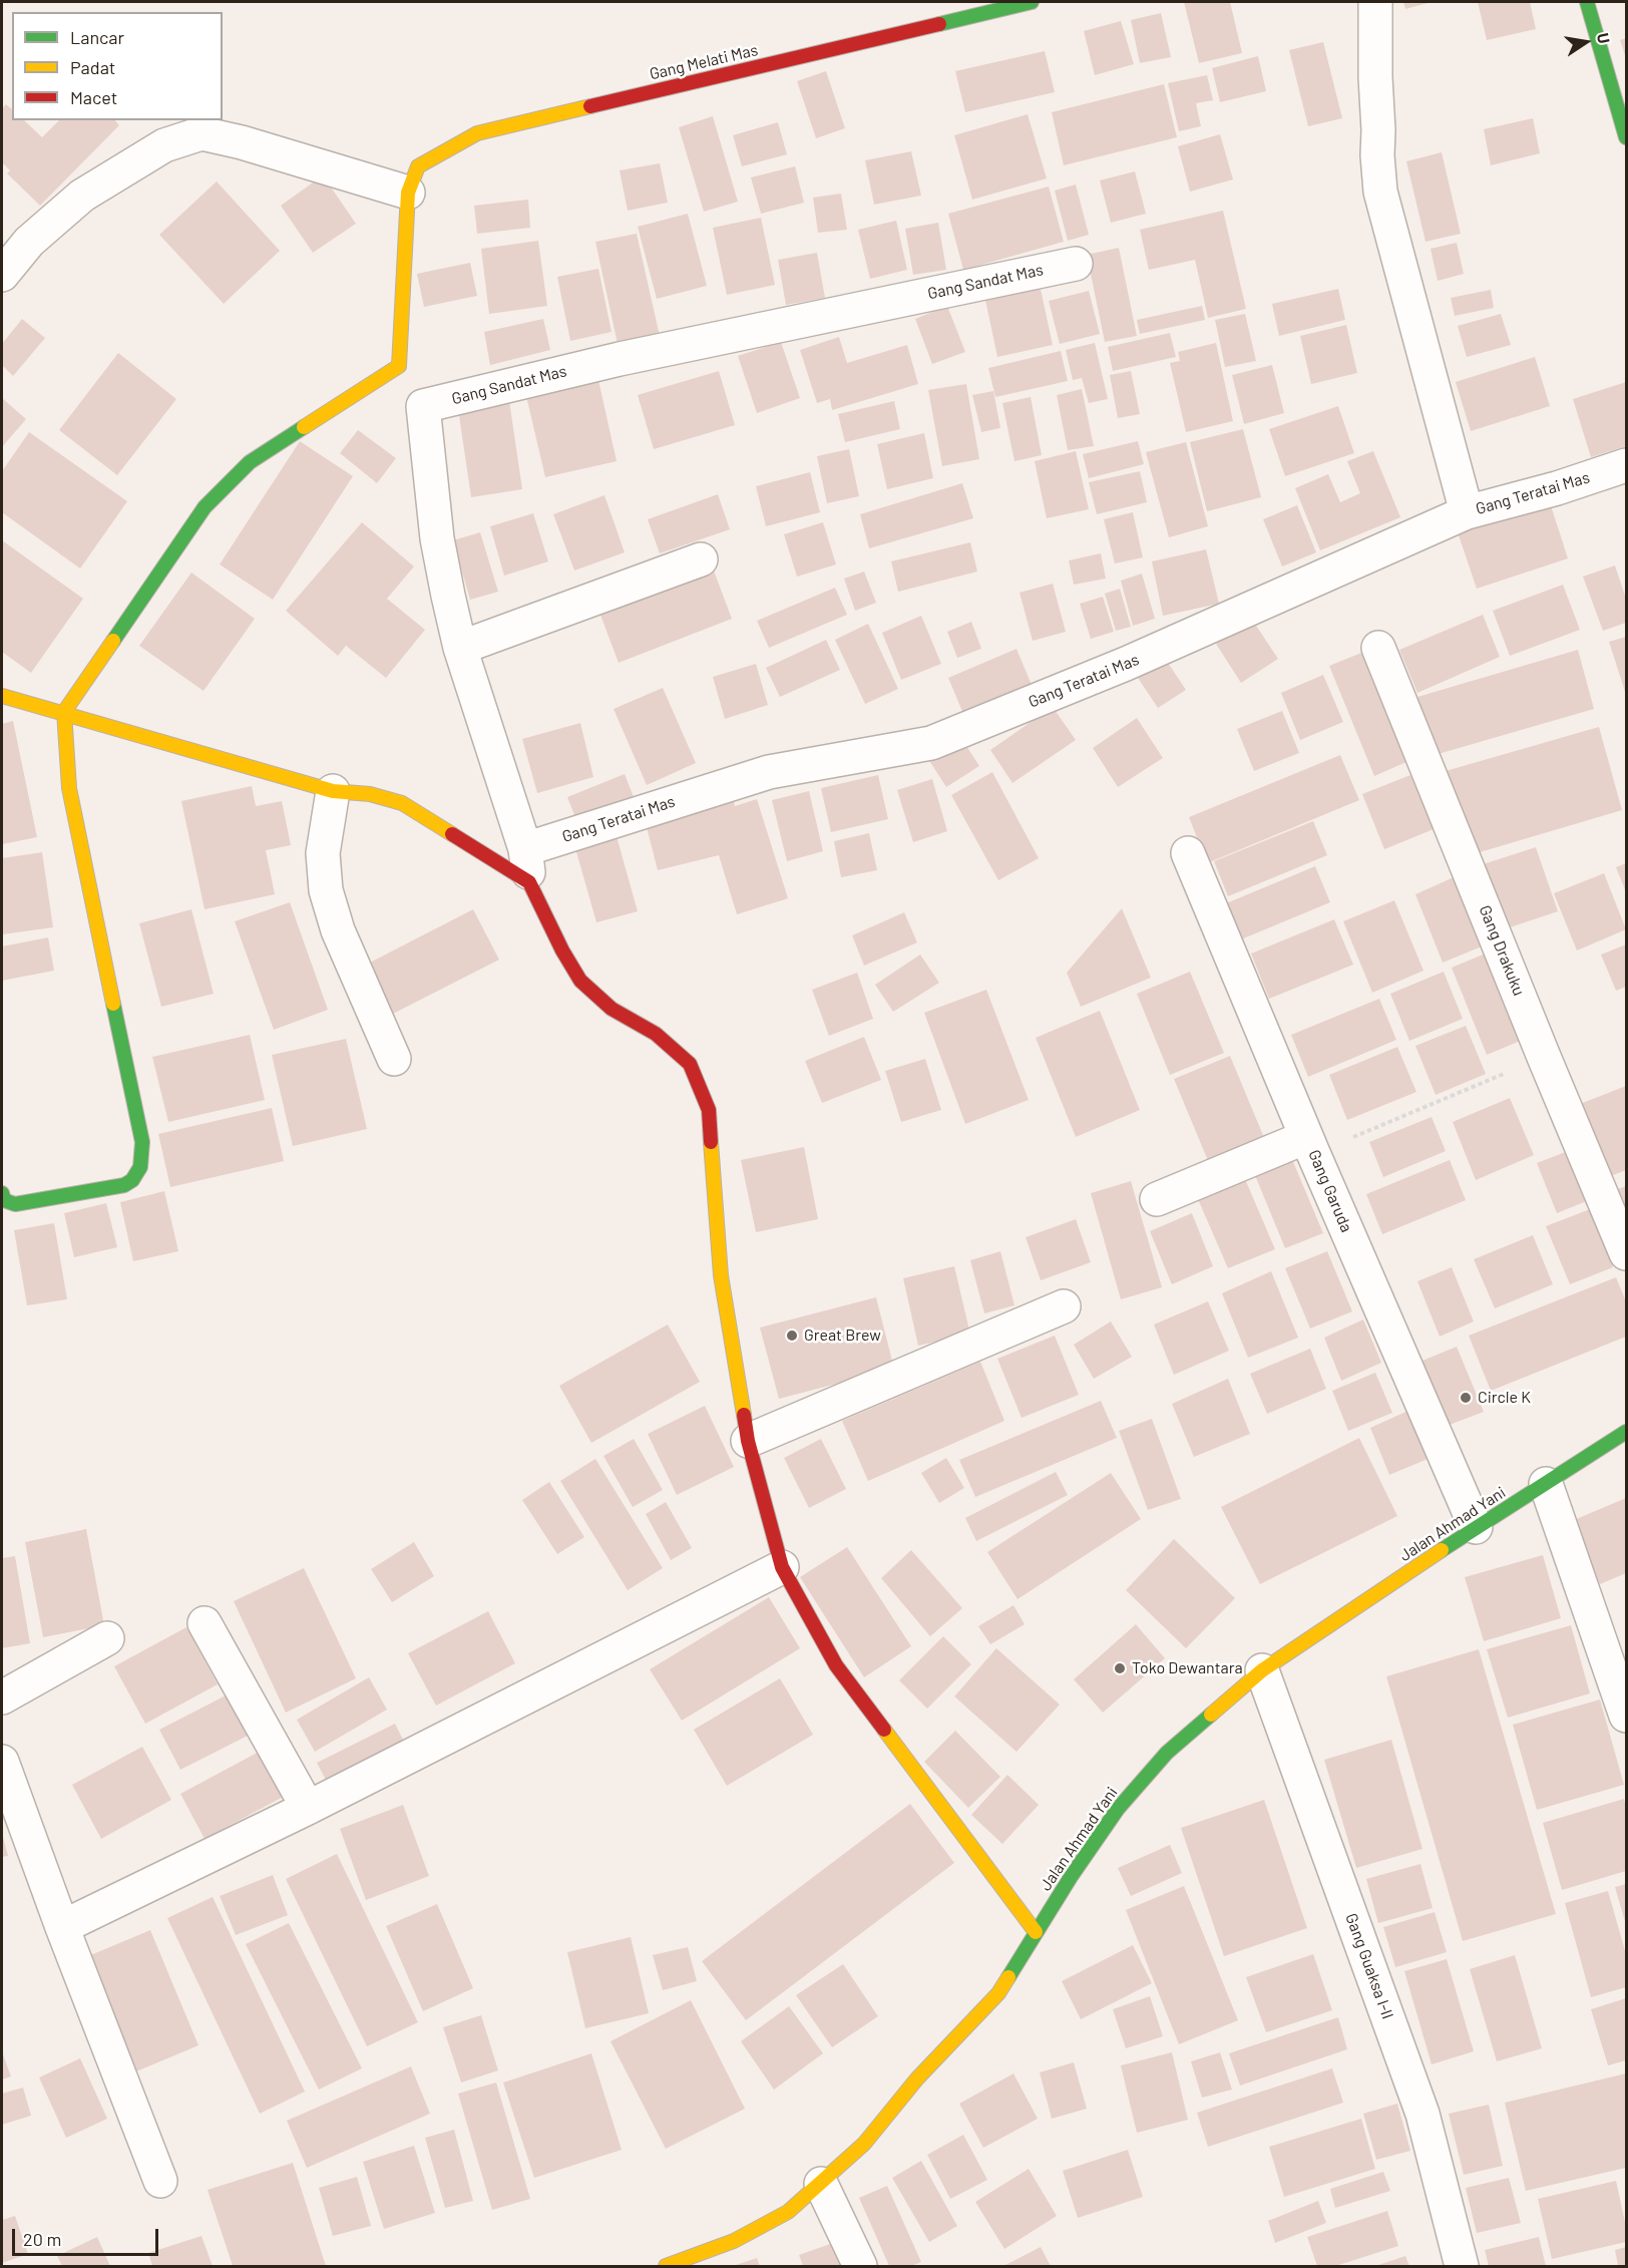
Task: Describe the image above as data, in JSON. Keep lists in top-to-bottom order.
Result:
{
  "streets": {
    "street": [
      "Gang Melati Mas",
      "Gang Sandat Mas",
      "Gang Teratai Mas",
      "Gang Drakuku",
      "Gang Garuda",
      "Jalan Ahmad Yani",
      "Gang Guaksa I-II"
    ]
  },
  "crossings": [
    ["Gang Sandat Mas", "Gang Teratai Mas"],
    ["Gang Garuda", "Jalan Ahmad Yani"],
    ["Jalan Ahmad Yani", "Gang Guaksa I-II"]
  ],
  "places": ["Great Brew", "Circle K", "Toko Dewantara"],
  "legend": ["Lancar", "Padat", "Macet"],
  "scale_bar": "20 m",
  "north": "right"
}
